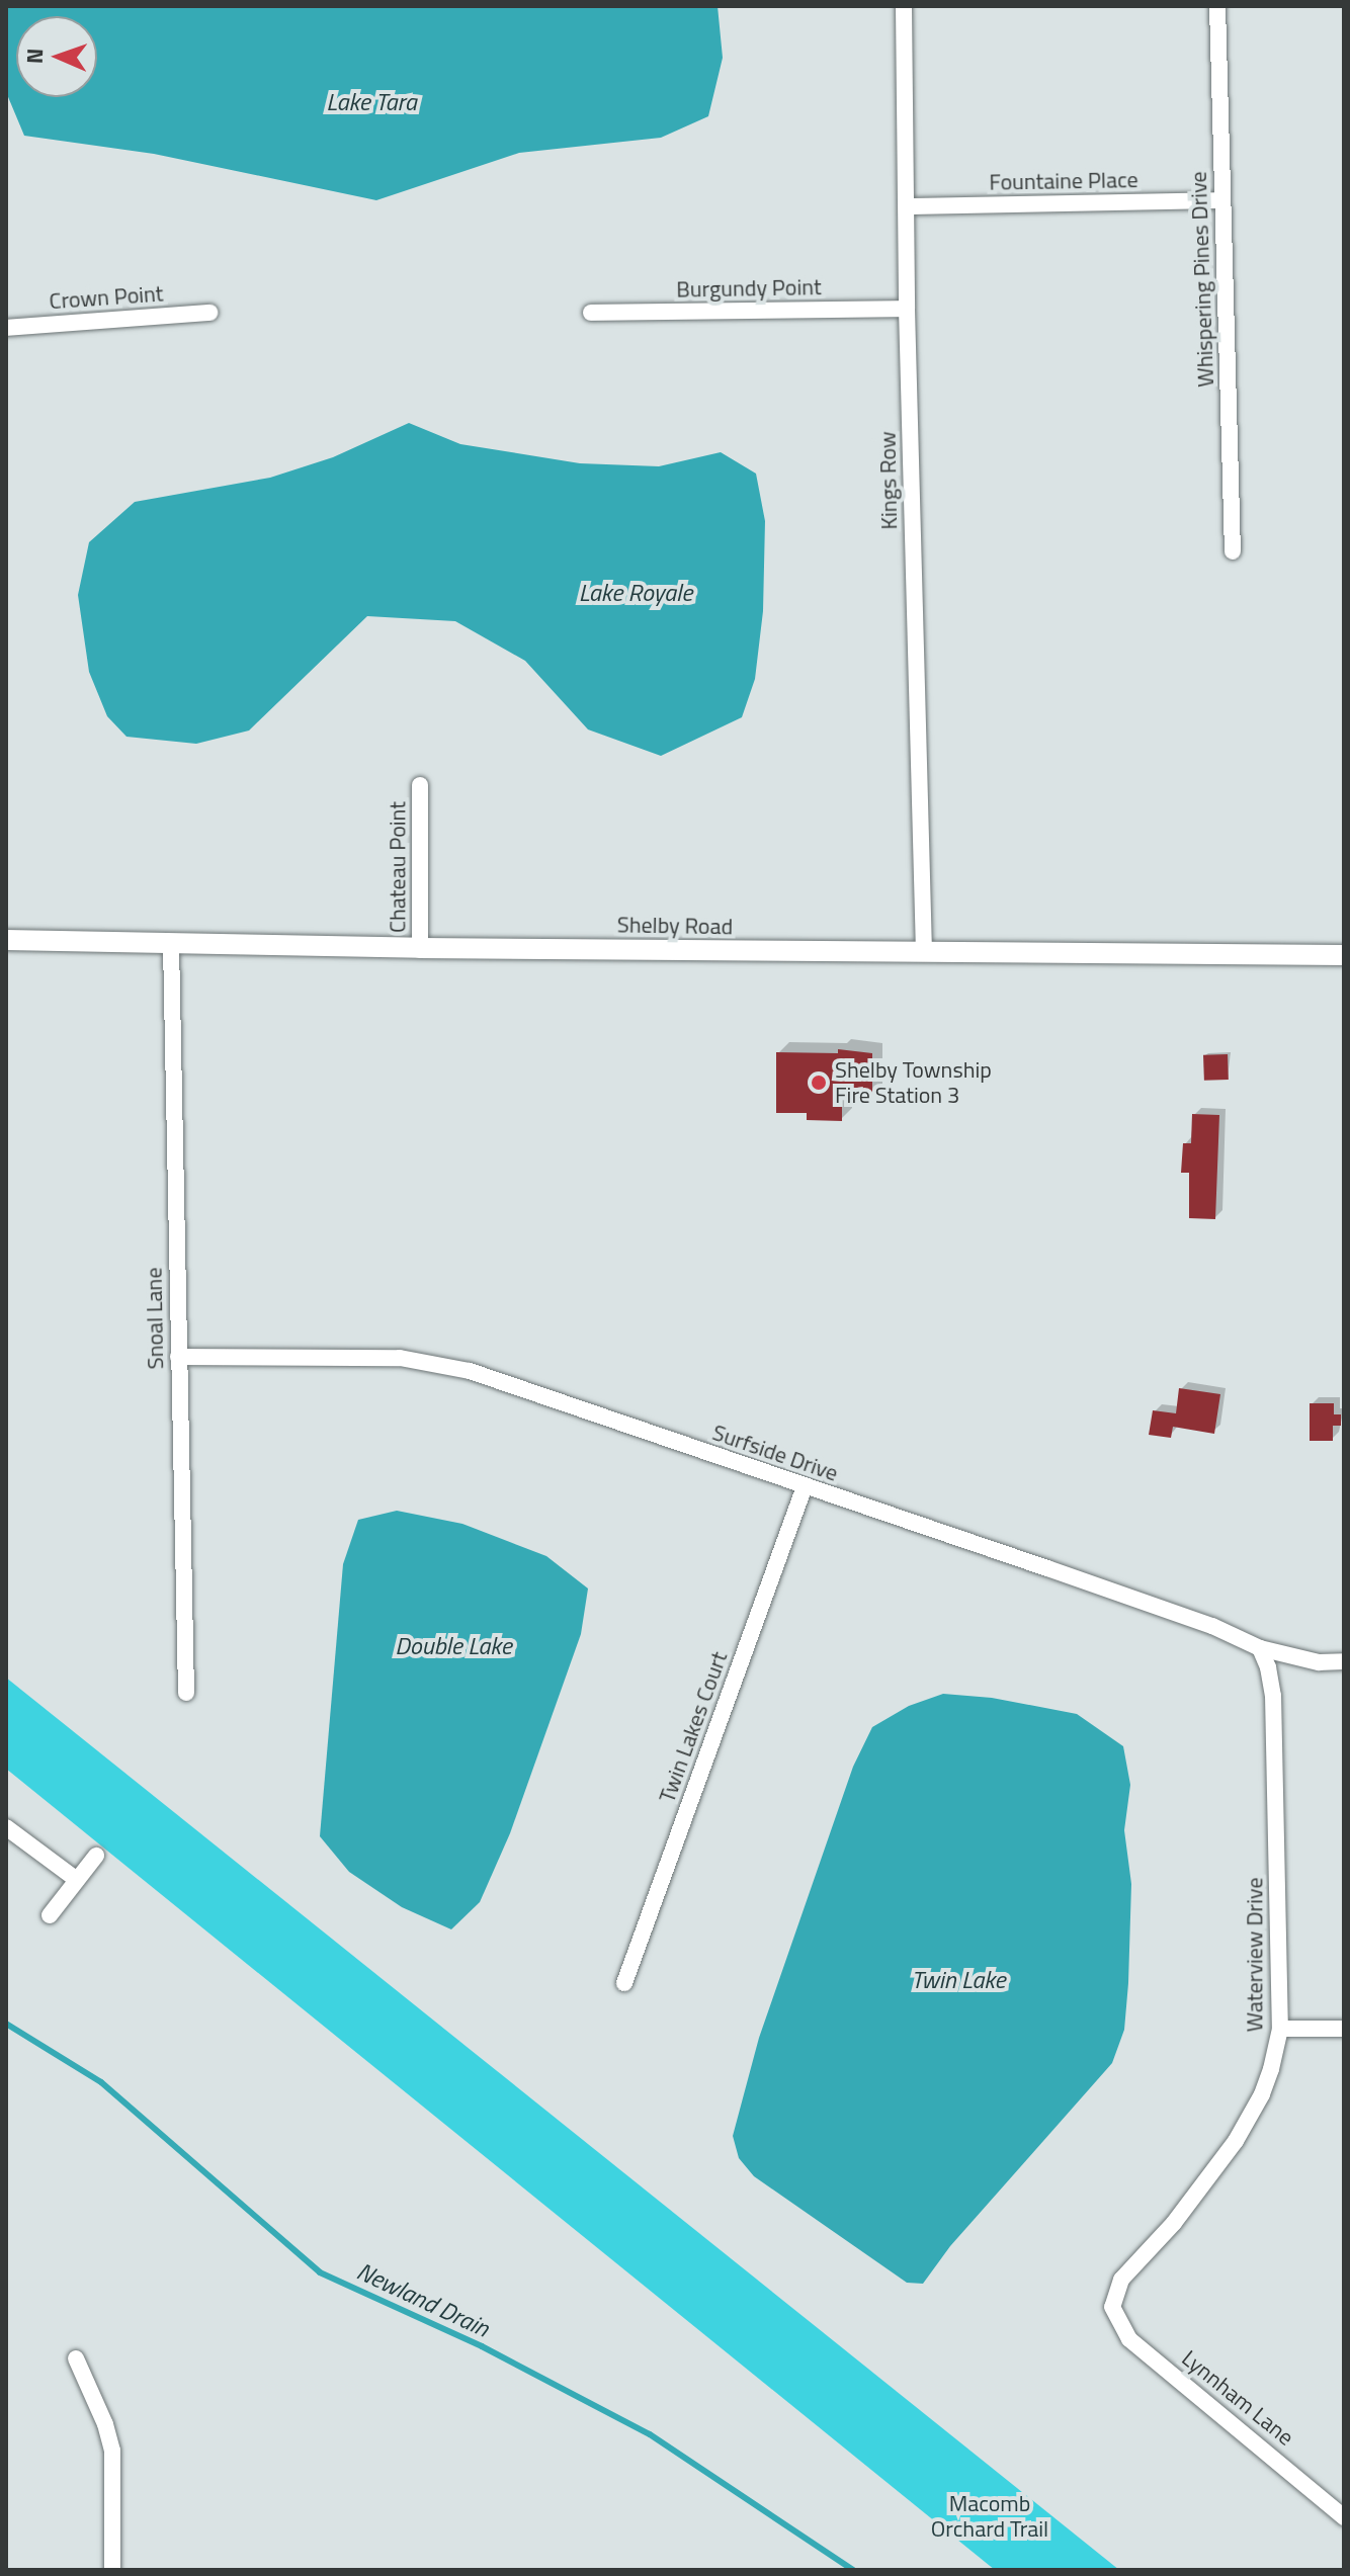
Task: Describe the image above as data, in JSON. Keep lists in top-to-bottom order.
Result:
{
  "streets": {
    "street": [
      "Fountaine Place",
      "Whispering Pines Drive",
      "Burgundy Point",
      "Crown Point",
      "Kings Row",
      "Chateau Point",
      "Shelby Road",
      "Snoal Lane",
      "Surfside Drive",
      "Twin Lakes Court",
      "Waterview Drive",
      "Lynnham Lane"
    ]
  },
  "crossings": [
    ["Fountaine Place", "Whispering Pines Drive"],
    ["Fountaine Place", "Kings Row"],
    ["Burgundy Point", "Kings Row"],
    ["Kings Row", "Shelby Road"],
    ["Chateau Point", "Shelby Road"],
    ["Shelby Road", "Snoal Lane"],
    ["Snoal Lane", "Surfside Drive"],
    ["Surfside Drive", "Twin Lakes Court"],
    ["Surfside Drive", "Waterview Drive"],
    ["Waterview Drive", "Lynnham Lane"]
  ],
  "water": [
    "Lake Tara",
    "Lake Royale",
    "Double Lake",
    "Twin Lake",
    "Newland Drain"
  ],
  "parks": ["Macomb Orchard Trail"],
  "places": ["Shelby Township Fire Station 3"],
  "north": "left"
}
